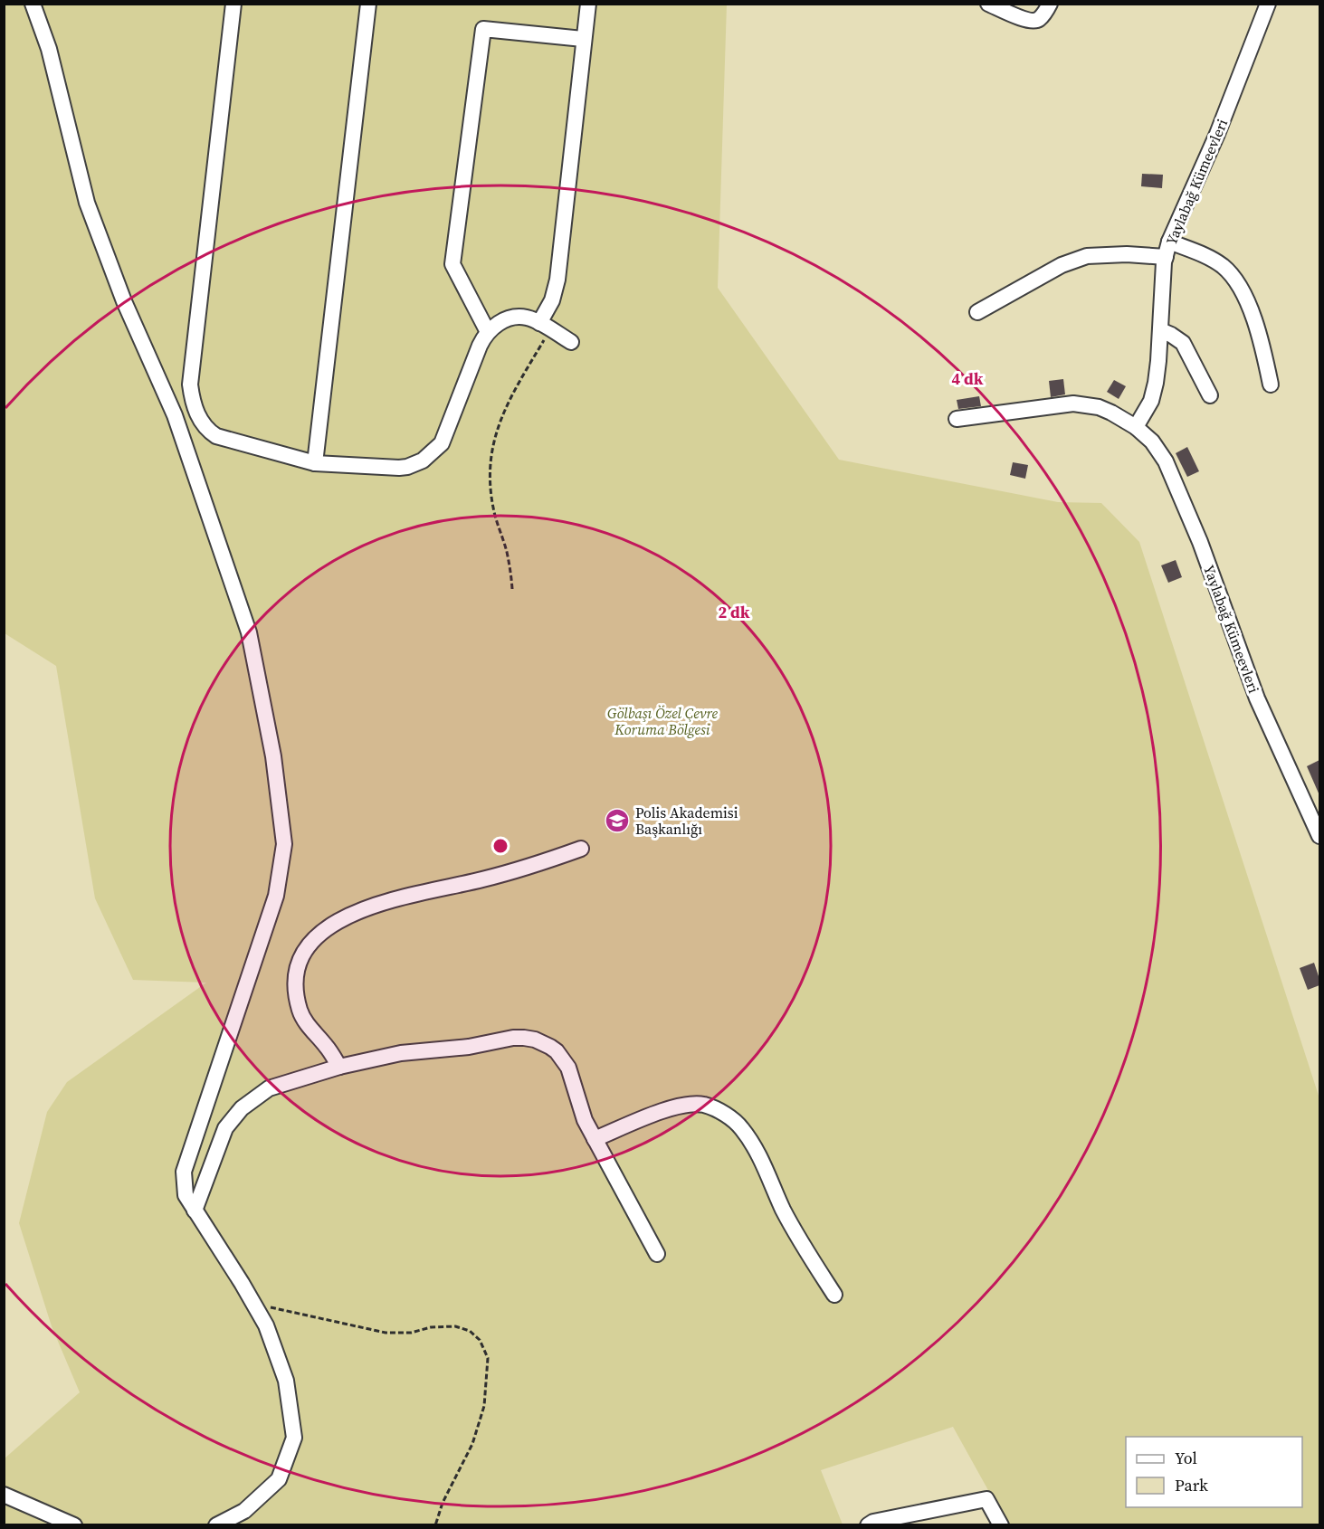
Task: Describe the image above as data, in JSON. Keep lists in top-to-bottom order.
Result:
{
  "streets": {
    "street": ["Yaylabağ Kümeevleri"]
  },
  "parks": ["Gölbaşı Özel Çevre Koruma Bölgesi"],
  "places": {
    "school or university": ["Polis Akademisi Başkanlığı"]
  },
  "legend": ["Yol", "Park"],
  "rings": ["4 dk", "2 dk"]
}
